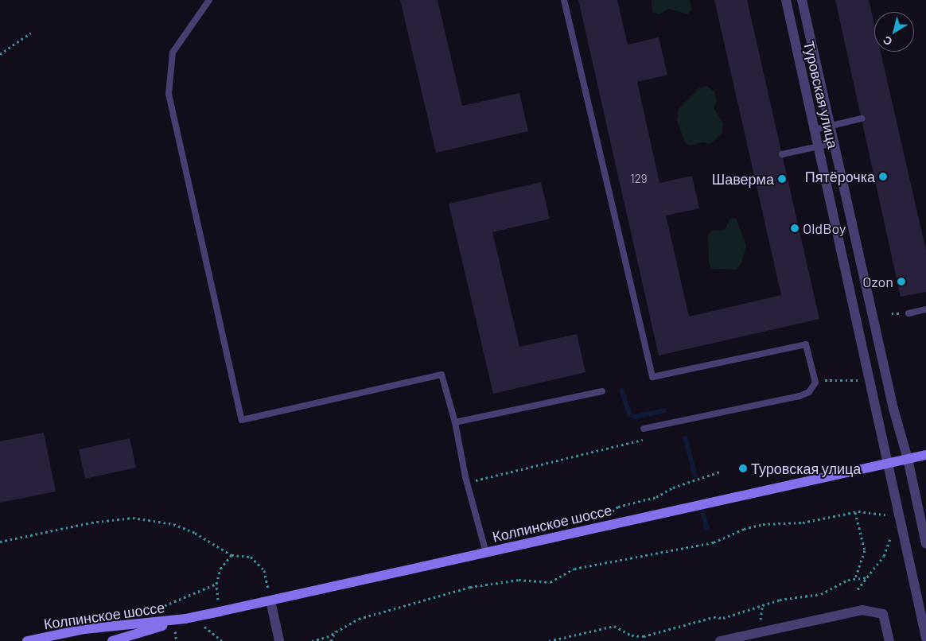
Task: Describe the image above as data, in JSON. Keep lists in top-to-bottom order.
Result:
{
  "streets": {
    "main road": ["Колпинское шоссе"],
    "street": ["Туровская улица"]
  },
  "crossings": [
    ["Туровская улица", "Колпинское шоссе"]
  ],
  "places": [
    "Пятёрочка",
    "Шаверма",
    "OldBoy",
    "Ozon",
    "Туровская улица"
  ],
  "house_numbers": ["129"],
  "north": "bottom left"
}
